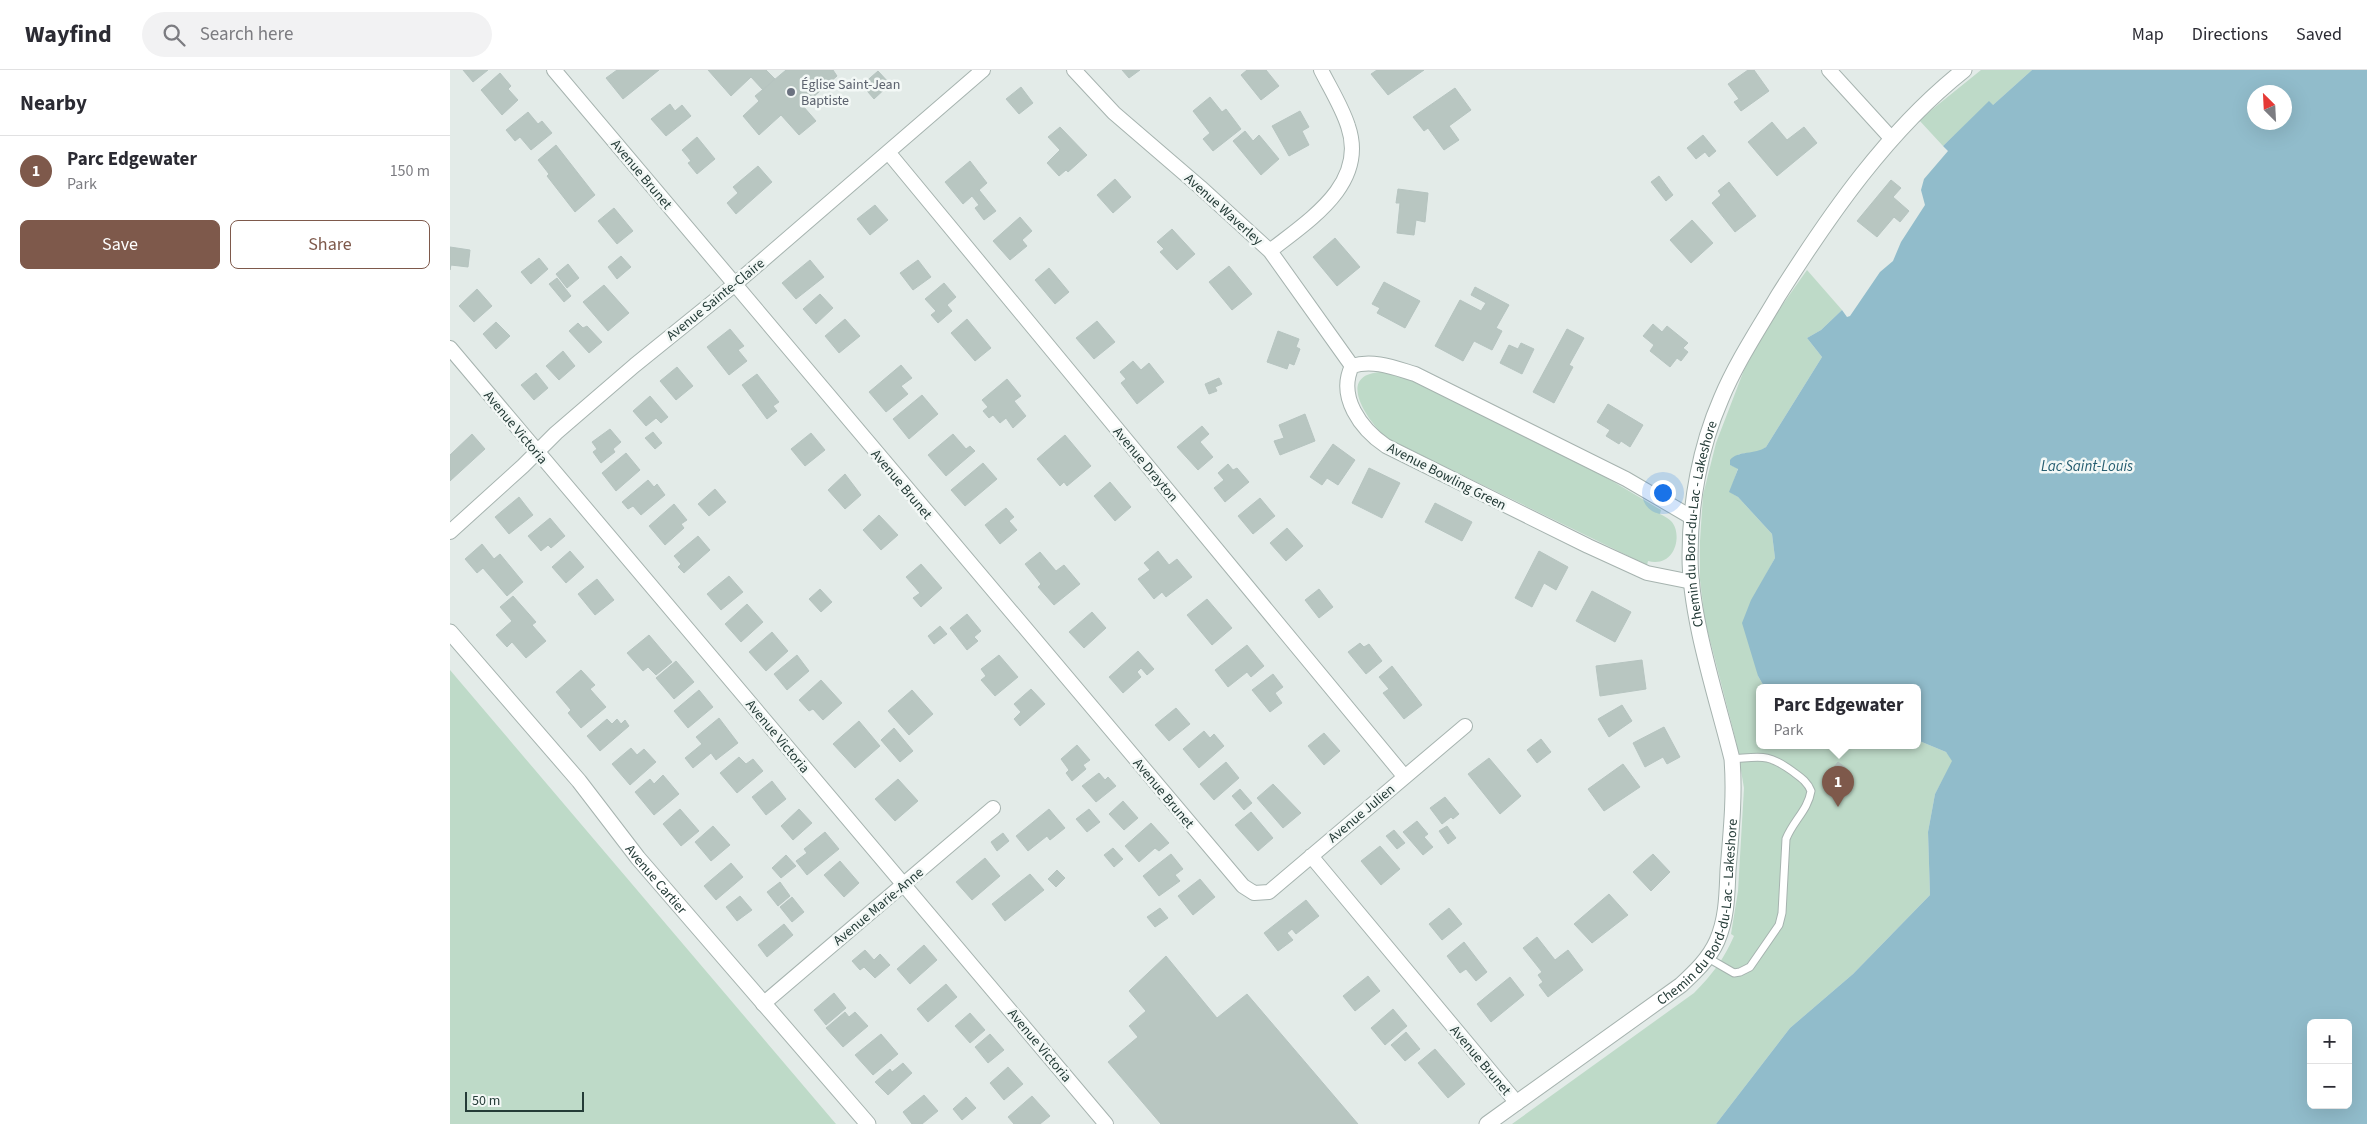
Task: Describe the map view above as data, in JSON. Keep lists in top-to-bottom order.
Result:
{
  "streets": {
    "street": [
      "Avenue Brunet",
      "Avenue Waverley",
      "Avenue Sainte-Claire",
      "Avenue Victoria",
      "Avenue Drayton",
      "Avenue Bowling Green",
      "Chemin du Bord-du-Lac - Lakeshore",
      "Avenue Julien",
      "Avenue Cartier",
      "Avenue Marie-Anne"
    ]
  },
  "crossings": [
    ["Avenue Brunet", "Avenue Sainte-Claire"],
    ["Avenue Brunet", "Chemin du Bord-du-Lac - Lakeshore"],
    ["Avenue Brunet", "Avenue Julien"],
    ["Avenue Waverley", "Avenue Bowling Green"],
    ["Avenue Sainte-Claire", "Avenue Victoria"],
    ["Avenue Sainte-Claire", "Avenue Drayton"],
    ["Avenue Victoria", "Avenue Marie-Anne"],
    ["Avenue Drayton", "Avenue Julien"],
    ["Avenue Bowling Green", "Chemin du Bord-du-Lac - Lakeshore"],
    ["Avenue Cartier", "Avenue Marie-Anne"]
  ],
  "water": ["Lac Saint-Louis"],
  "places": ["Église Saint-Jean Baptiste"],
  "scale_bar": "50 m",
  "north": "top left",
  "page": {
    "header": "Wayfind",
    "search": "Search here",
    "nav": ["Map", "Directions", "Saved"],
    "heading": "Nearby",
    "list": [
      {
        "mark": "1",
        "name": "Parc Edgewater",
        "note": "Park",
        "value": "150 m"
      }
    ],
    "buttons": ["Save", "Share"],
    "popup": ["Parc Edgewater", "Park"],
    "pins": "1",
    "map_buttons": ["+", "−"],
    "scale": "50 m"
  }
}
